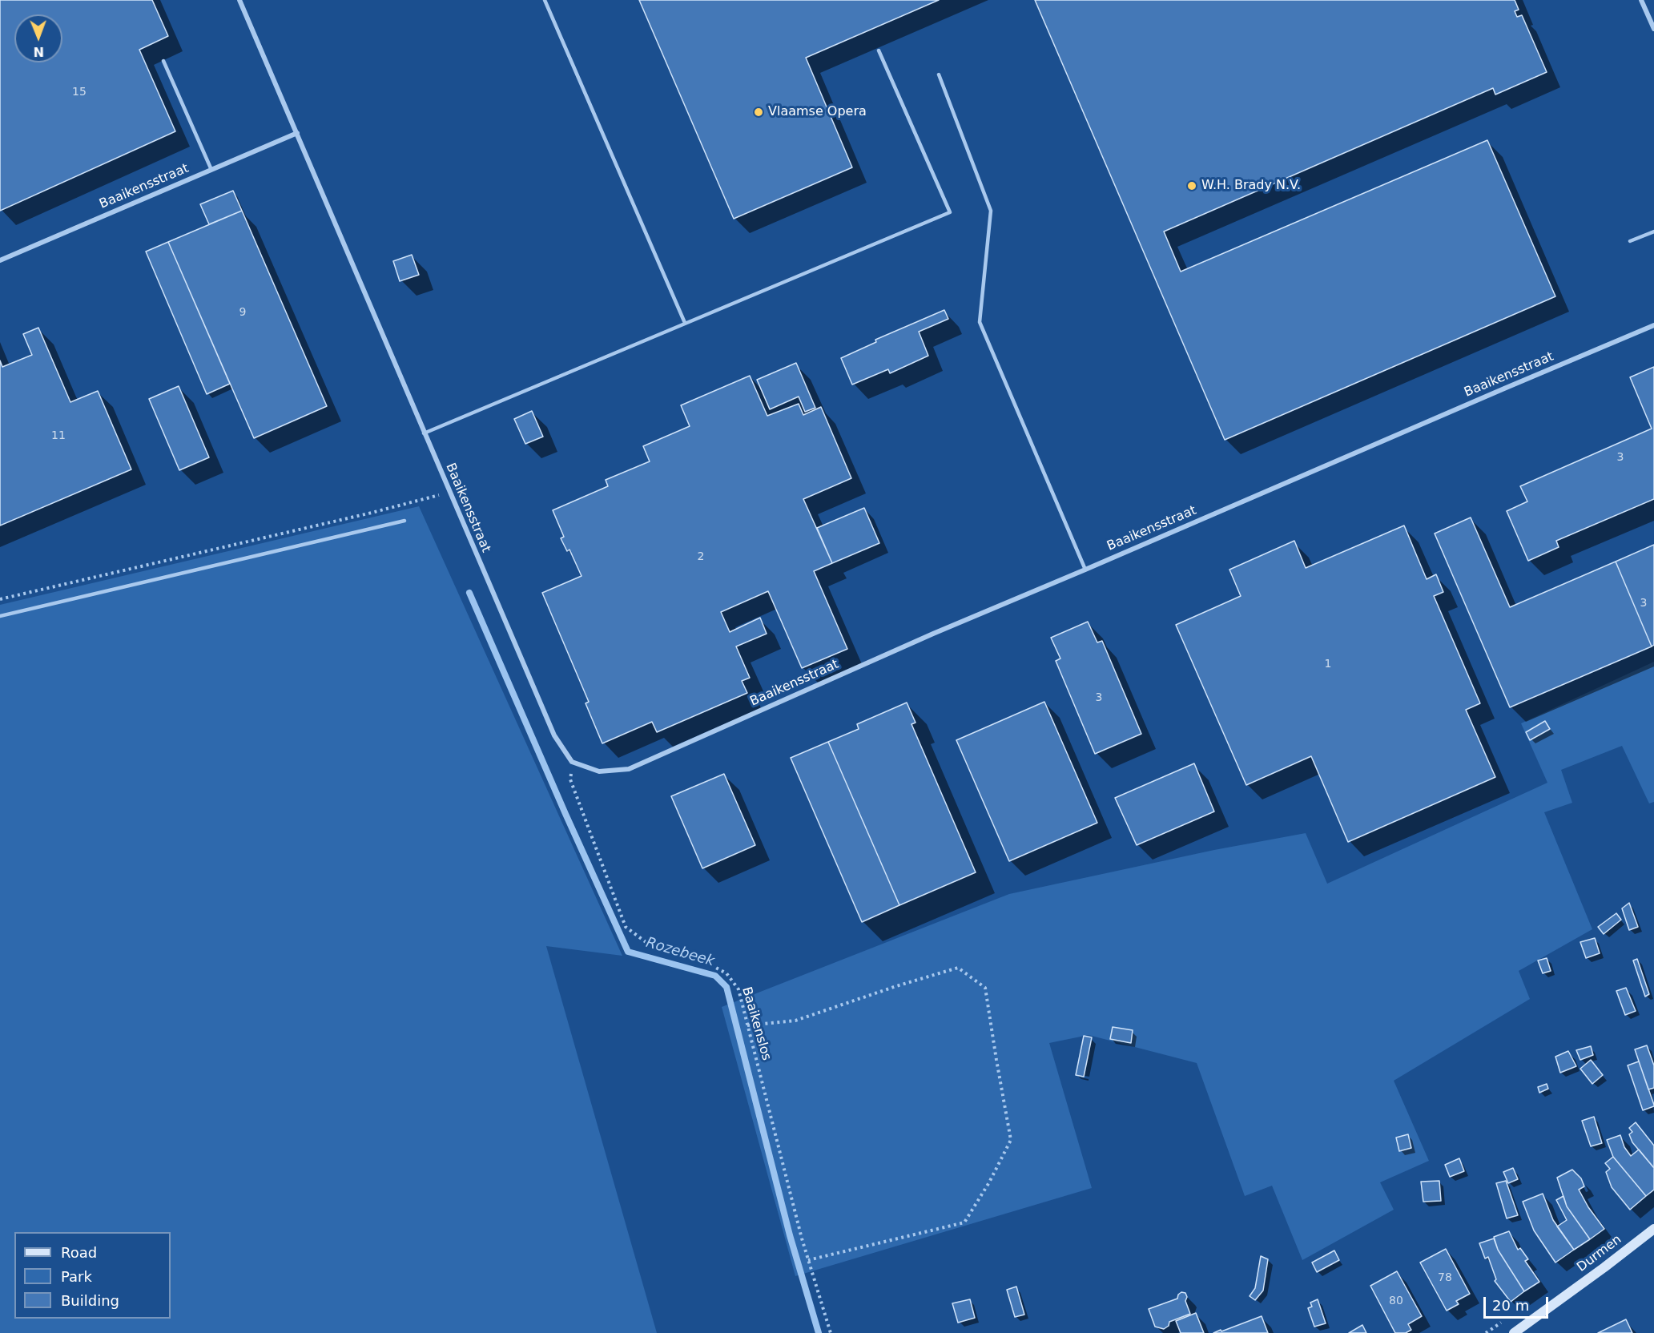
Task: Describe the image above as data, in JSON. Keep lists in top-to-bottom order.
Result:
{
  "streets": {
    "street": ["Baaikensstraat", "Durmen"],
    "path": ["Baaikenslos"]
  },
  "crossings": [
    ["Baaikensstraat", "Baaikenslos"]
  ],
  "water": ["Rozebeek"],
  "places": ["Vlaamse Opera", "W.H. Brady N.V."],
  "house_numbers": [
    "15",
    "9",
    "11",
    "3",
    "2",
    "3",
    "1",
    "3",
    "78",
    "80"
  ],
  "legend": ["Road", "Park", "Building"],
  "scale_bar": "20 m",
  "north": "bottom"
}
